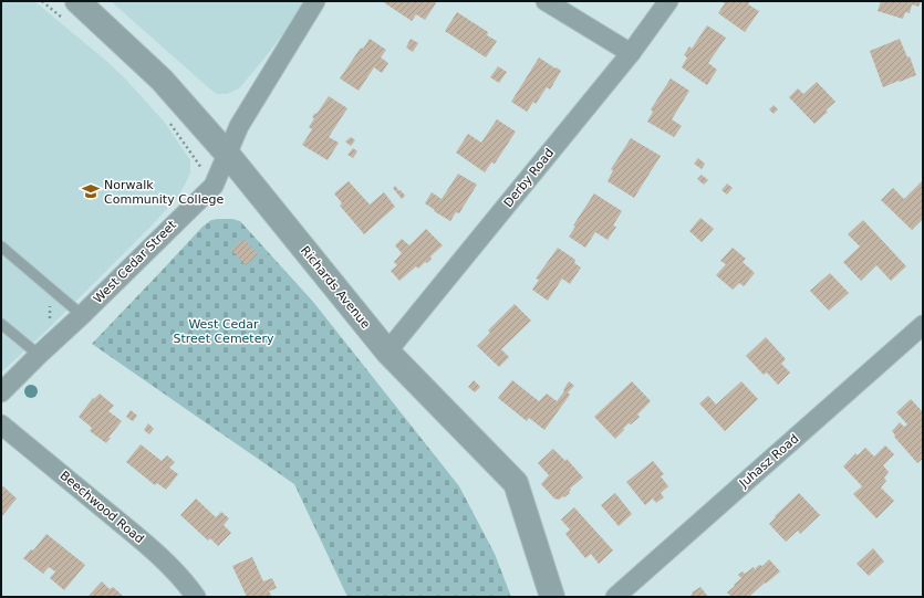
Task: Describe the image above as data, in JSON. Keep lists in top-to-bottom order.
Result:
{
  "streets": {
    "street": [
      "Derby Road",
      "West Cedar Street",
      "Richards Avenue",
      "Juhasz Road",
      "Beechwood Road"
    ]
  },
  "crossings": [
    ["Derby Road", "Richards Avenue"],
    ["West Cedar Street", "Richards Avenue"]
  ],
  "parks": ["West Cedar Street Cemetery"],
  "places": {
    "school or university": ["Norwalk Community College"]
  }
}
